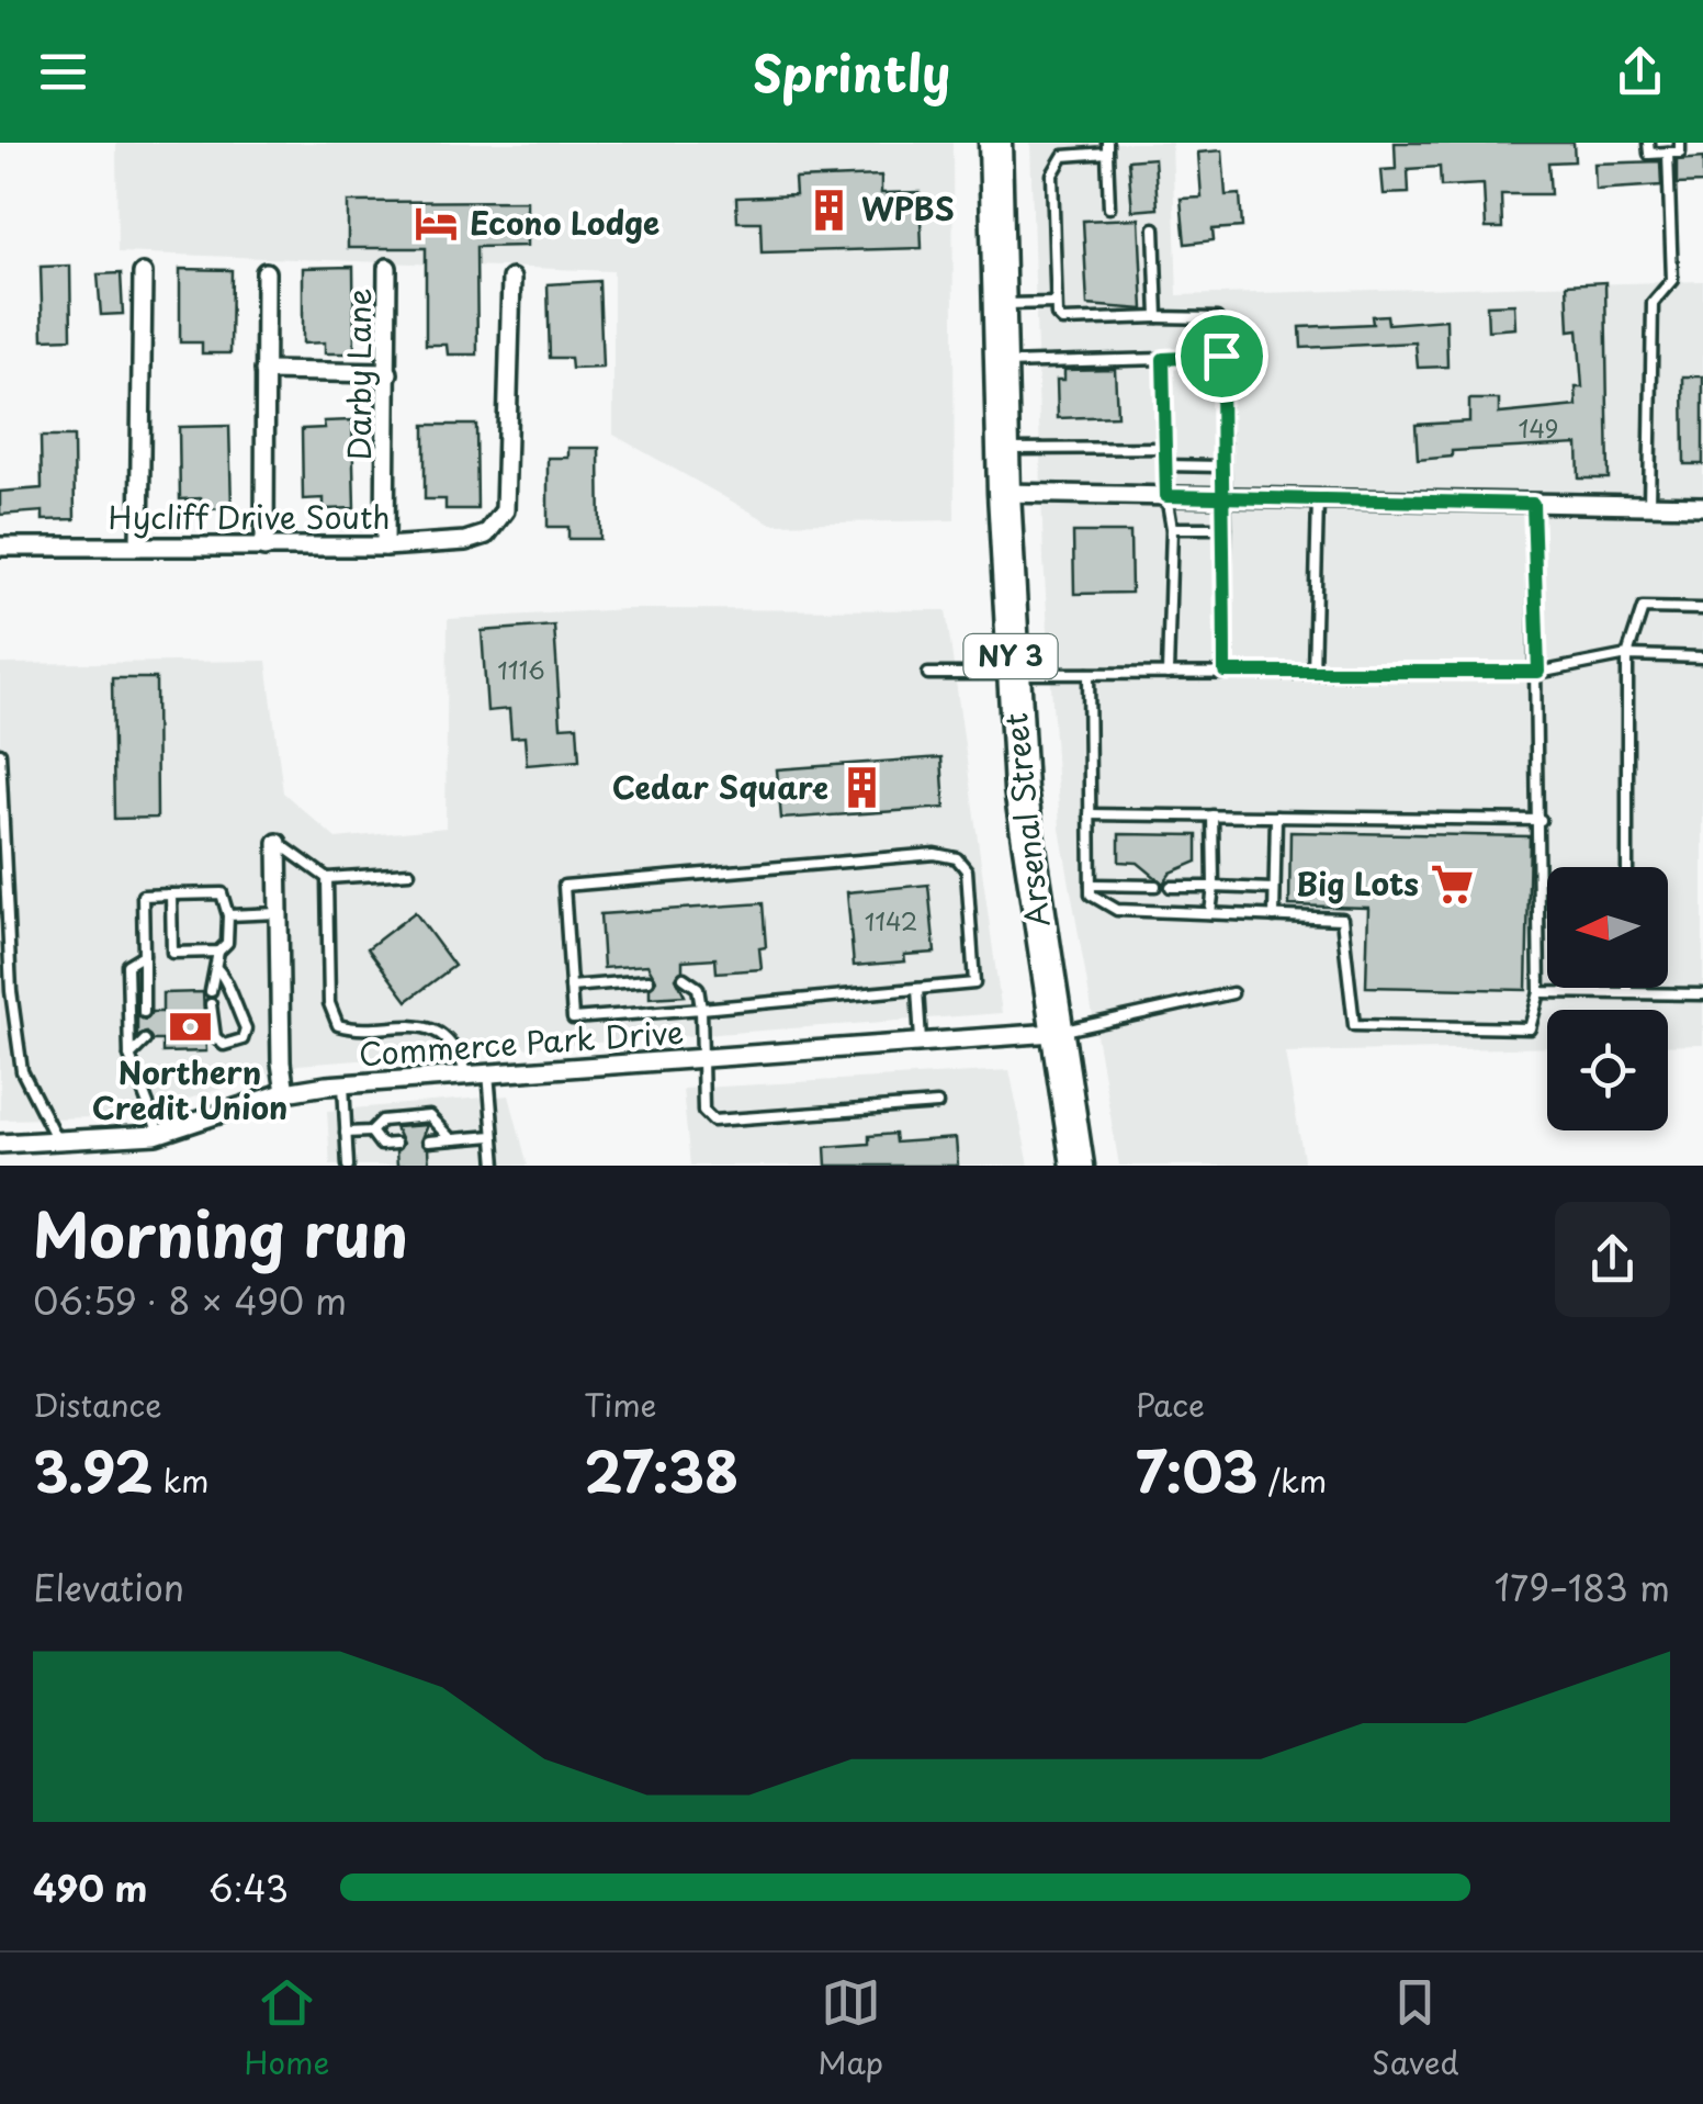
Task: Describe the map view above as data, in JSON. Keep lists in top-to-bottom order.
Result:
{
  "streets": {
    "highway": ["NY 3", "Arsenal Street"],
    "street": ["Darby Lane", "Hycliff Drive South", "Commerce Park Drive"]
  },
  "crossings": [
    ["Darby Lane", "Hycliff Drive South"],
    ["Arsenal Street", "Commerce Park Drive"]
  ],
  "places": {
    "building": ["WPBS", "Cedar Square"],
    "hotel": ["Econo Lodge"],
    "supermarket": ["Big Lots"],
    "bank": ["Northern Credit Union"]
  },
  "house_numbers": ["149", "1116", "1142"],
  "north": "left",
  "page": {
    "header": "Sprintly",
    "heading": ["Morning run", "06:59 · 8 × 490 m"],
    "stats": [
      ["Distance", "3.92 km"],
      ["Time", "27:38"],
      ["Pace", "7:03 /km"]
    ],
    "chart": ["Elevation", "179–183 m"],
    "list": [
      {
        "name": "490 m",
        "note": "6:43"
      }
    ],
    "tabs": ["Home", "Map", "Saved"]
  }
}
